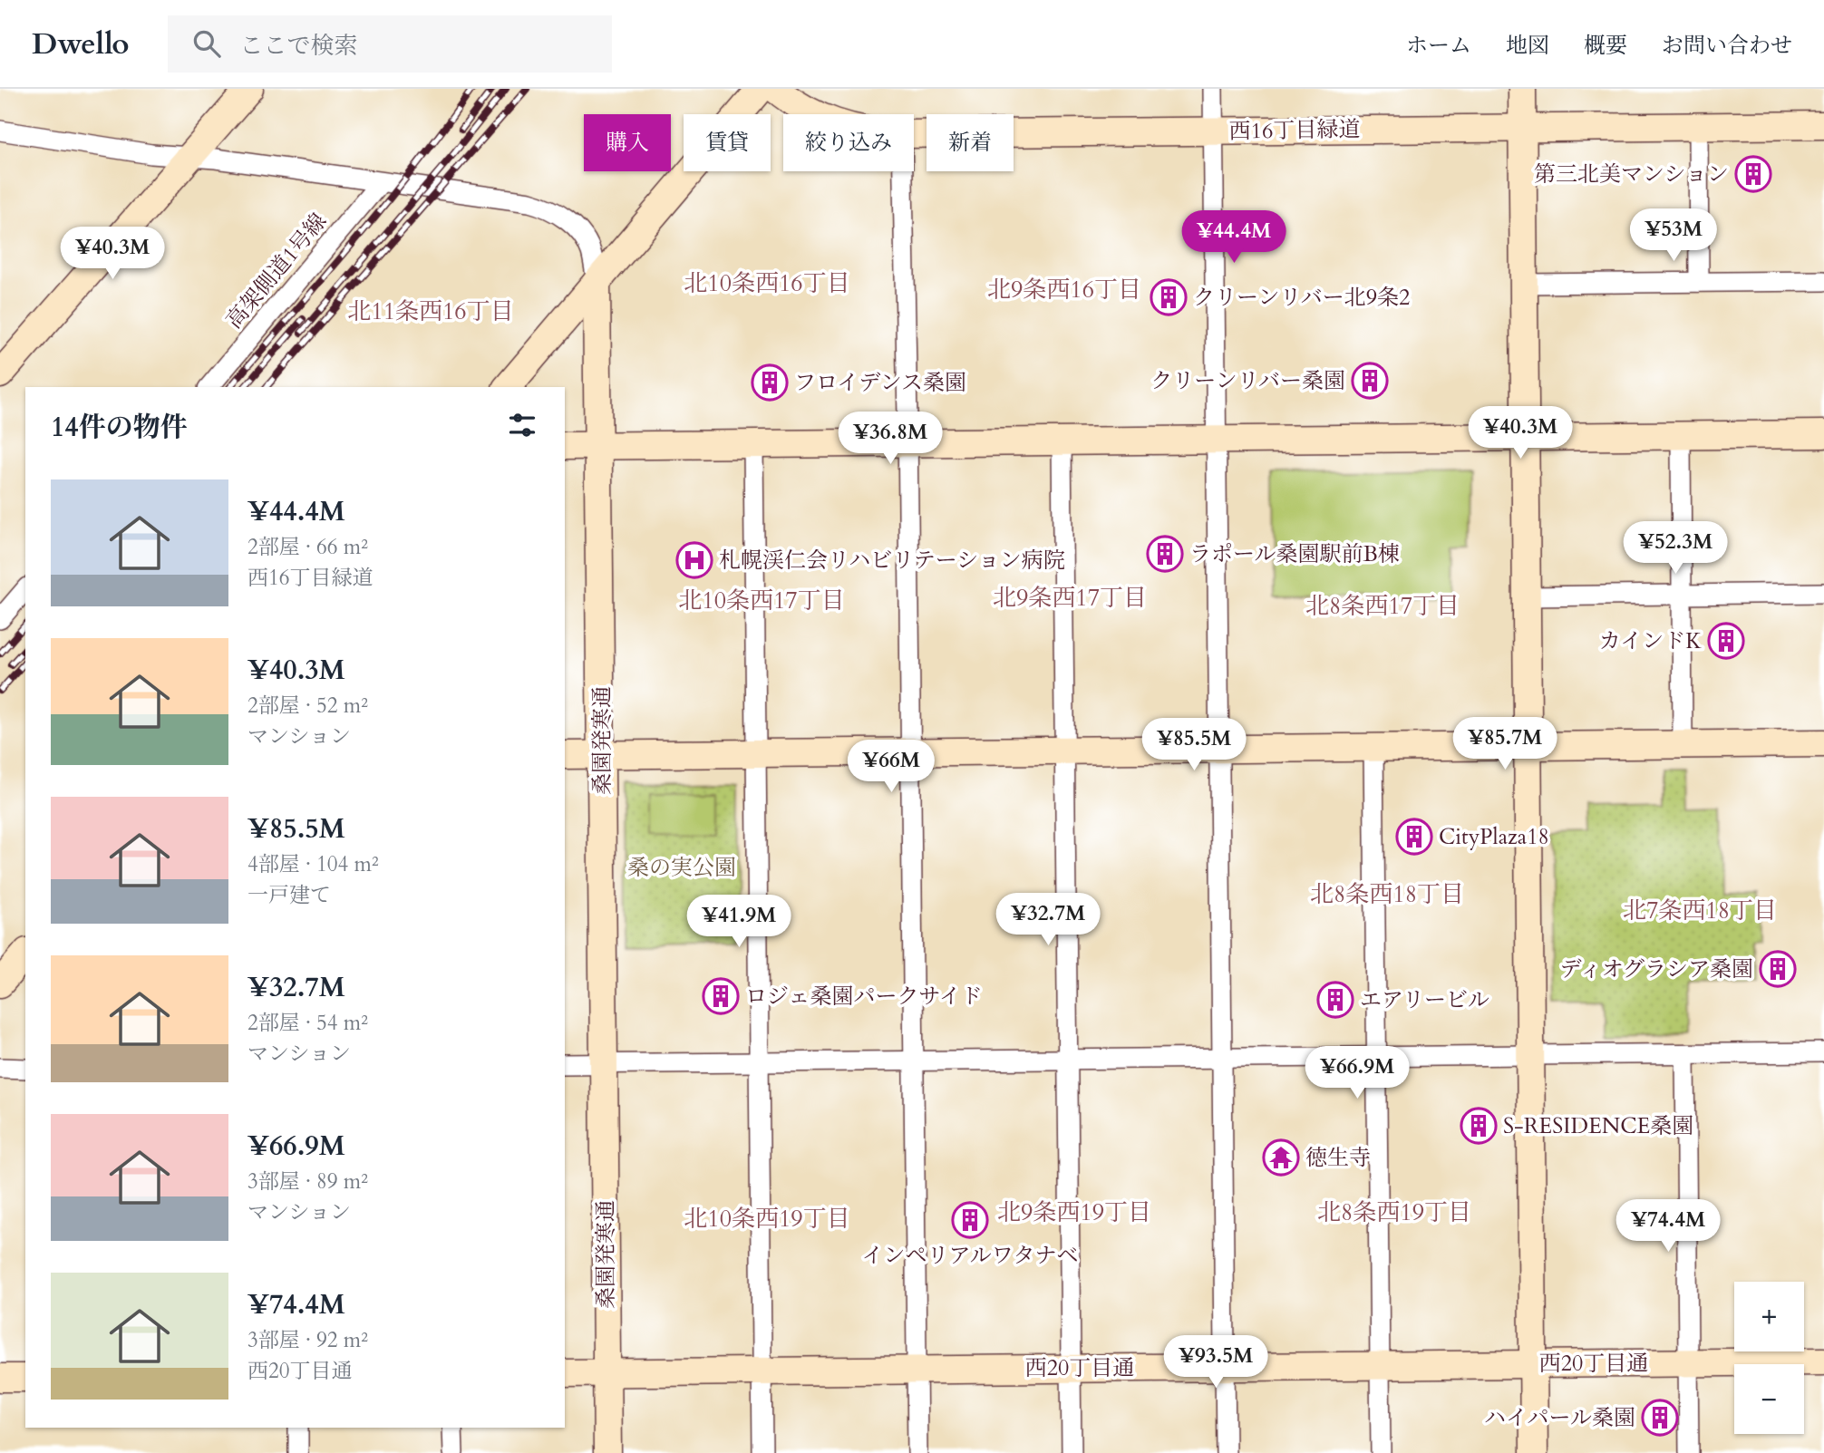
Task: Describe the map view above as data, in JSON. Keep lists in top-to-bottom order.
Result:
{
  "streets": {
    "street": [
      "西16丁目緑道",
      "高架側道1号線",
      "桑園発寒通",
      "西20丁目通"
    ]
  },
  "crossings": [
    ["桑園発寒通", "西20丁目通"]
  ],
  "districts": [
    "北10条西16丁目",
    "北9条西16丁目",
    "北11条西16丁目",
    "北9条西17丁目",
    "北10条西17丁目",
    "北8条西17丁目",
    "北8条西18丁目",
    "北7条西18丁目",
    "北9条西19丁目",
    "北8条西19丁目",
    "北10条西19丁目"
  ],
  "parks": ["桑の実公園"],
  "places": {
    "building": [
      "第三北美マンション",
      "クリーンリバー北9条2",
      "クリーンリバー桑園",
      "フロイデンス桑園",
      "ラポール桑園駅前B棟",
      "カインドK",
      "CityPlaza18",
      "ディオグラシア桑園",
      "ロジェ桑園パークサイド",
      "エアリービル",
      "S-RESIDENCE桑園",
      "インペリアルワタナベ",
      "ハイパール桑園"
    ],
    "hospital": ["札幌渓仁会リハビリテーション病院"],
    "temple": ["徳生寺"]
  },
  "page": {
    "header": "Dwello",
    "search": "ここで検索",
    "nav": [
      "ホーム",
      "地図",
      "概要",
      "お問い合わせ"
    ],
    "chip": [
      "購入",
      "賃貸",
      "絞り込み",
      "新着"
    ],
    "price": [
      "¥53M",
      "¥44.4M",
      "¥40.3M",
      "¥40.3M",
      "¥36.8M",
      "¥52.3M",
      "¥85.7M",
      "¥85.5M",
      "¥66M",
      "¥32.7M",
      "¥41.9M",
      "¥66.9M",
      "¥74.4M",
      "¥93.5M"
    ],
    "heading": "14件の物件",
    "list": [
      {
        "name": "¥44.4M",
        "note": "2部屋 · 66 m² · 西16丁目緑道"
      },
      {
        "name": "¥40.3M",
        "note": "2部屋 · 52 m² · マンション"
      },
      {
        "name": "¥85.5M",
        "note": "4部屋 · 104 m² · 一戸建て"
      },
      {
        "name": "¥32.7M",
        "note": "2部屋 · 54 m² · マンション"
      },
      {
        "name": "¥66.9M",
        "note": "3部屋 · 89 m² · マンション"
      },
      {
        "name": "¥74.4M",
        "note": "3部屋 · 92 m² · 西20丁目通"
      }
    ],
    "map_buttons": ["+", "−"]
  }
}
